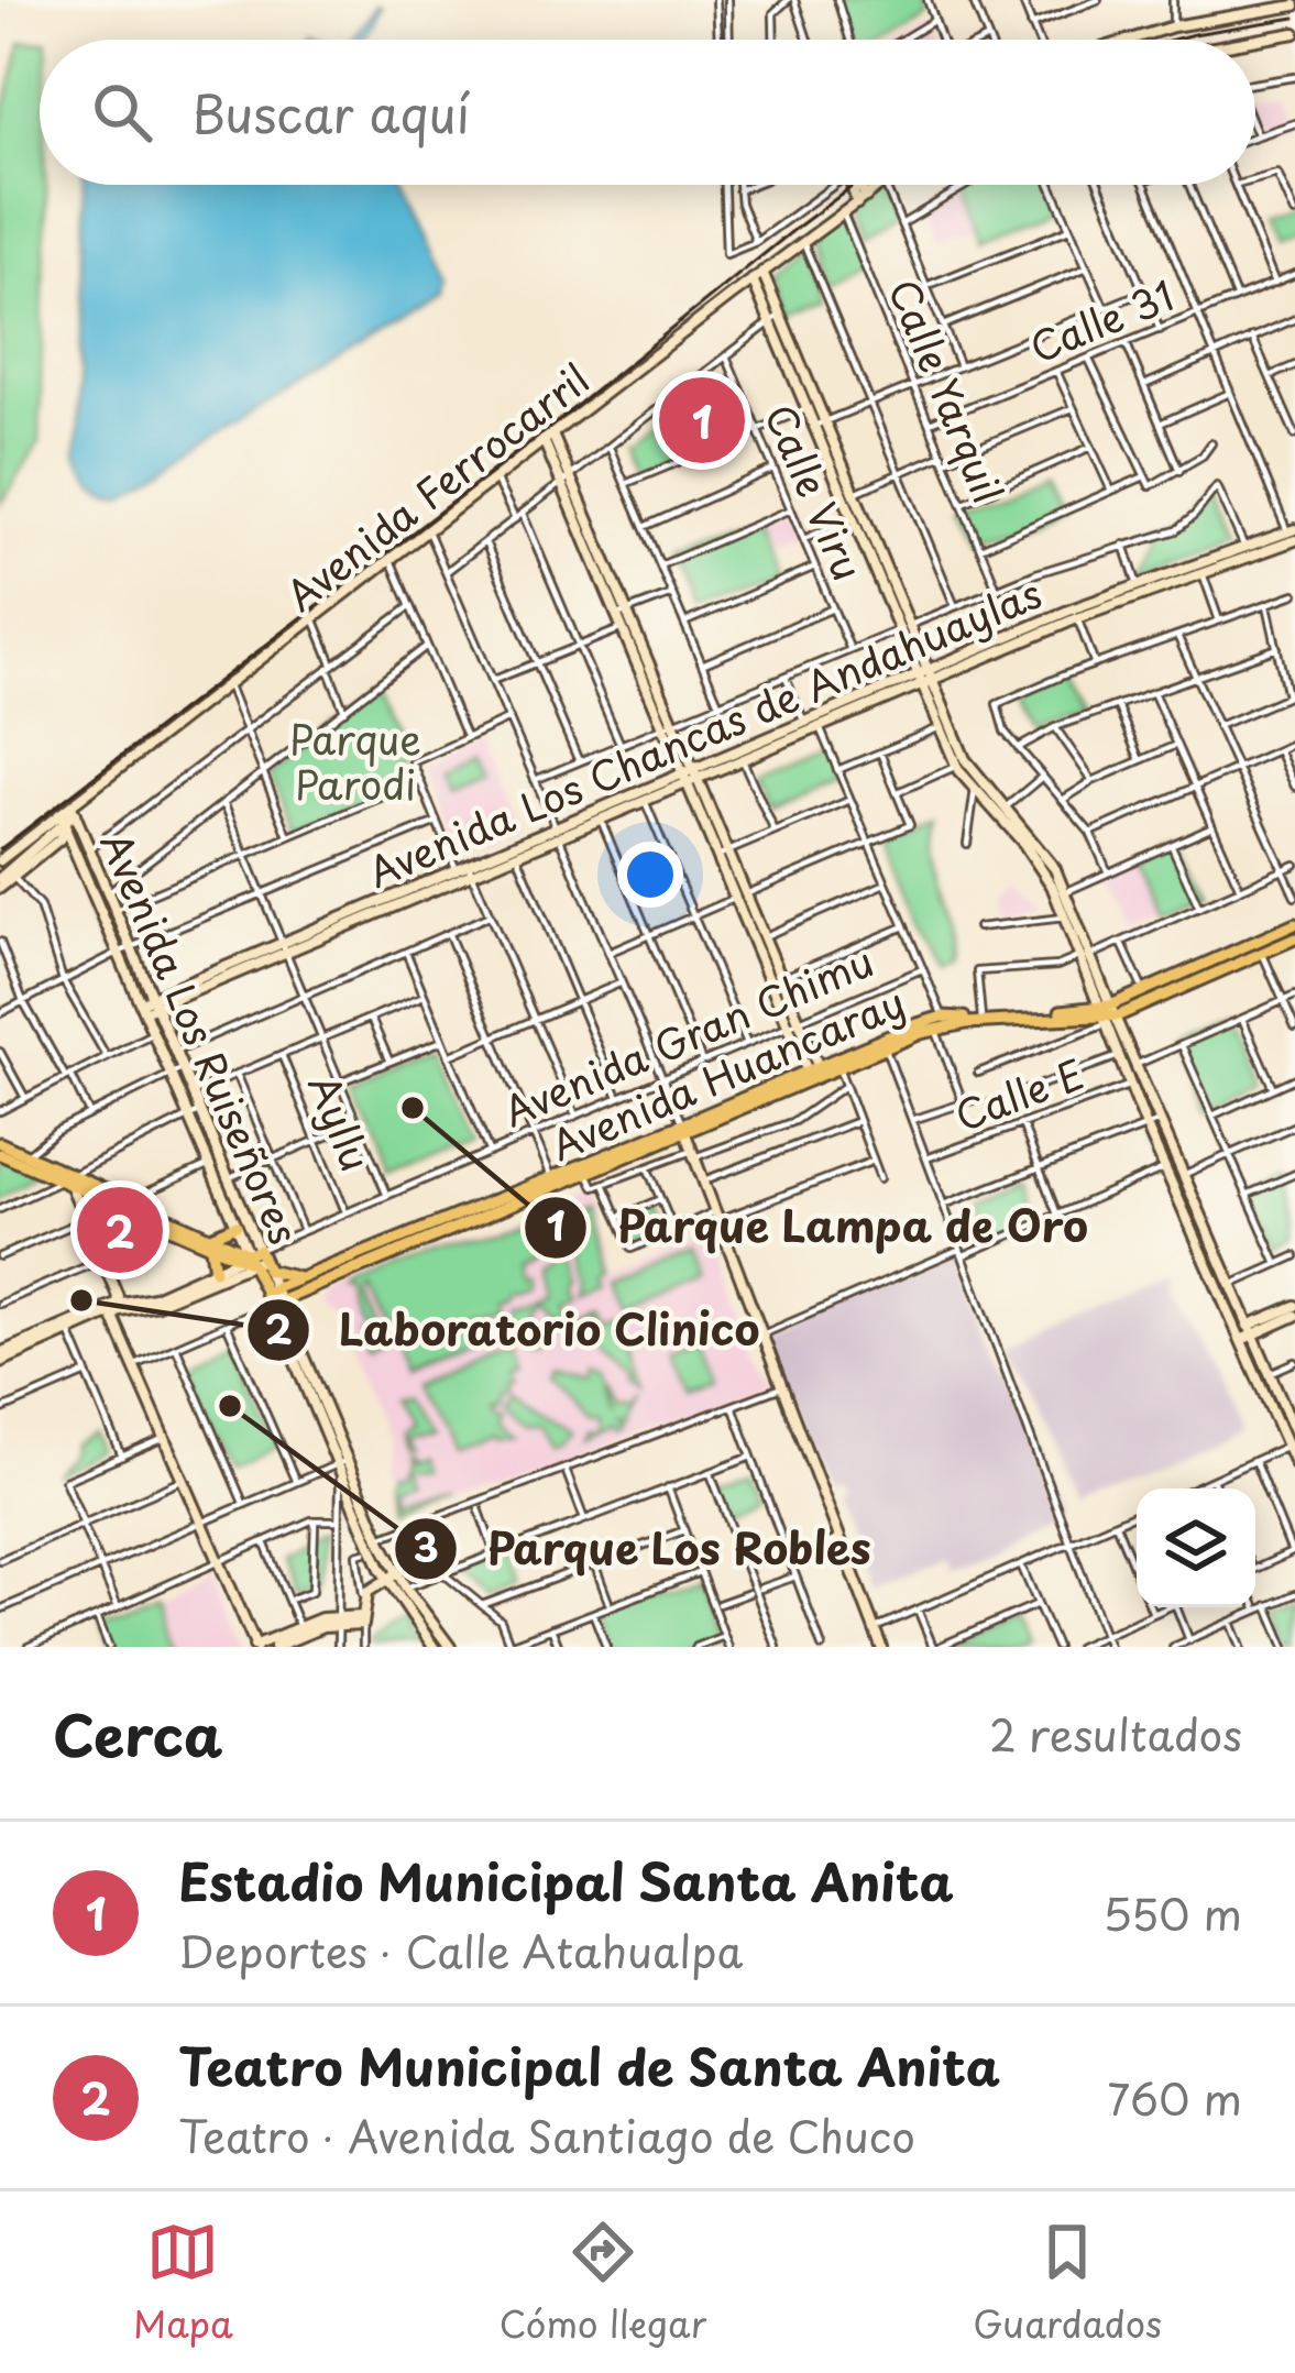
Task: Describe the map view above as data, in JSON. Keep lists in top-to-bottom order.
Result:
{
  "streets": {
    "main road": [
      "Avenida Ferrocarril",
      "Avenida Los Chancas de Andahuaylas",
      "Avenida Los Ruiseñores",
      "Avenida Huancaray"
    ],
    "street": [
      "Calle 31",
      "Calle Yarquil",
      "Calle Viru",
      "Avenida Gran Chimu",
      "Calle E",
      "Ayllu"
    ]
  },
  "crossings": [
    ["Calle 31", "Calle Yarquil"],
    ["Calle Yarquil", "Avenida Ferrocarril"],
    ["Avenida Ferrocarril", "Avenida Los Ruiseñores"],
    ["Avenida Los Chancas de Andahuaylas", "Avenida Los Ruiseñores"],
    ["Avenida Gran Chimu", "Avenida Los Ruiseñores"],
    ["Avenida Gran Chimu", "Ayllu"],
    ["Avenida Los Ruiseñores", "Avenida Huancaray"]
  ],
  "parks": ["Parque Parodi"],
  "places": ["Parque Lampa de Oro", "Laboratorio Clinico", "Parque Los Robles"],
  "page": {
    "search": "Buscar aquí",
    "pins": ["1", "2"],
    "heading": ["Cerca", "2 resultados"],
    "list": [
      {
        "mark": "1",
        "name": "Estadio Municipal Santa Anita",
        "note": "Deportes · Calle Atahualpa",
        "value": "550 m"
      },
      {
        "mark": "2",
        "name": "Teatro Municipal de Santa Anita",
        "note": "Teatro · Avenida Santiago de Chuco",
        "value": "760 m"
      }
    ],
    "nav": ["Mapa", "Cómo llegar", "Guardados"]
  }
}
